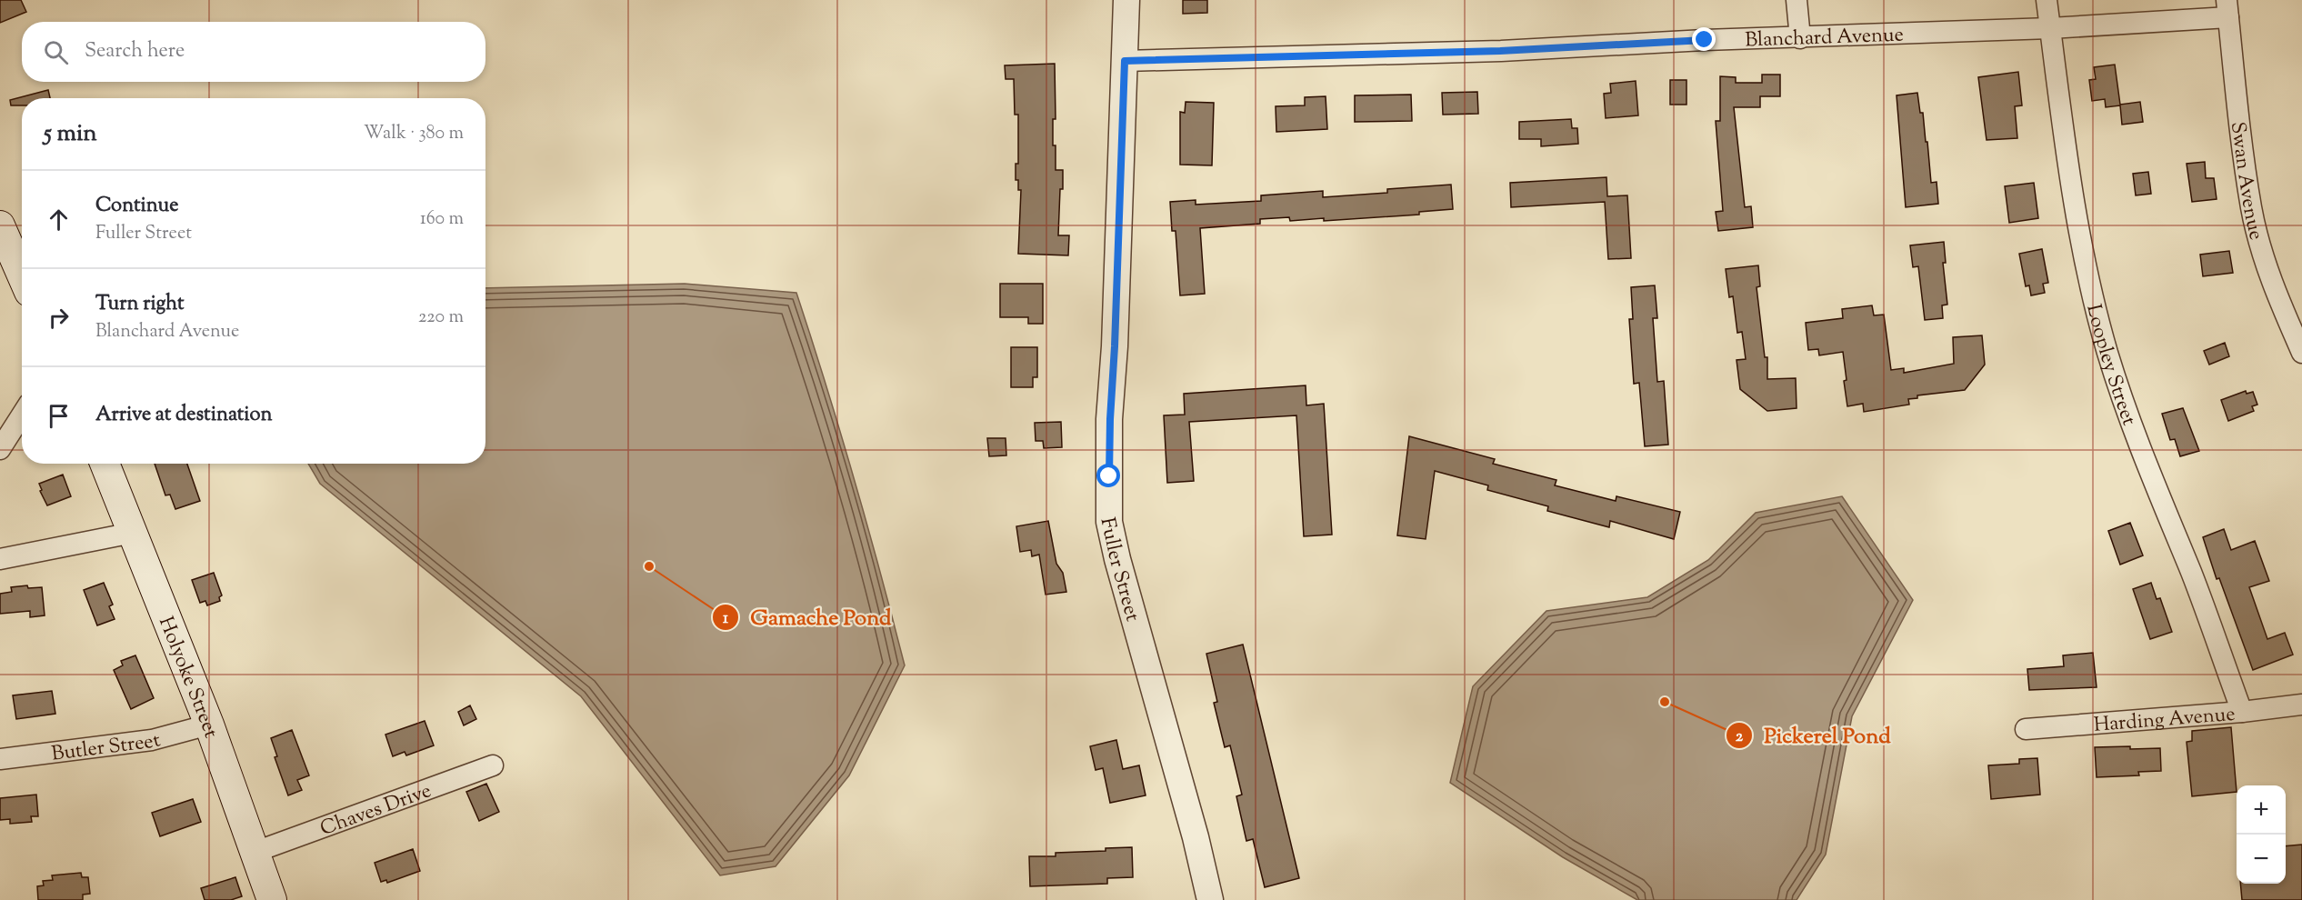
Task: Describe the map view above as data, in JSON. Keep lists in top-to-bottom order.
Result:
{
  "streets": {
    "main road": ["Holyoke Street"],
    "street": [
      "Blanchard Avenue",
      "Swan Avenue",
      "Loopley Street",
      "Fuller Street",
      "Harding Avenue",
      "Butler Street",
      "Chaves Drive"
    ]
  },
  "crossings": [
    ["Blanchard Avenue", "Swan Avenue"],
    ["Blanchard Avenue", "Loopley Street"],
    ["Blanchard Avenue", "Fuller Street"],
    ["Loopley Street", "Harding Avenue"],
    ["Holyoke Street", "Butler Street"],
    ["Holyoke Street", "Chaves Drive"]
  ],
  "places": ["Gamache Pond", "Pickerel Pond"],
  "page": {
    "search": "Search here",
    "heading": ["5 min", "Walk · 380 m"],
    "list": [
      ["Continue", "Fuller Street", "160 m"],
      ["Turn right", "Blanchard Avenue", "220 m"],
      "Arrive at destination"
    ],
    "map_buttons": ["+", "−"]
  }
}
